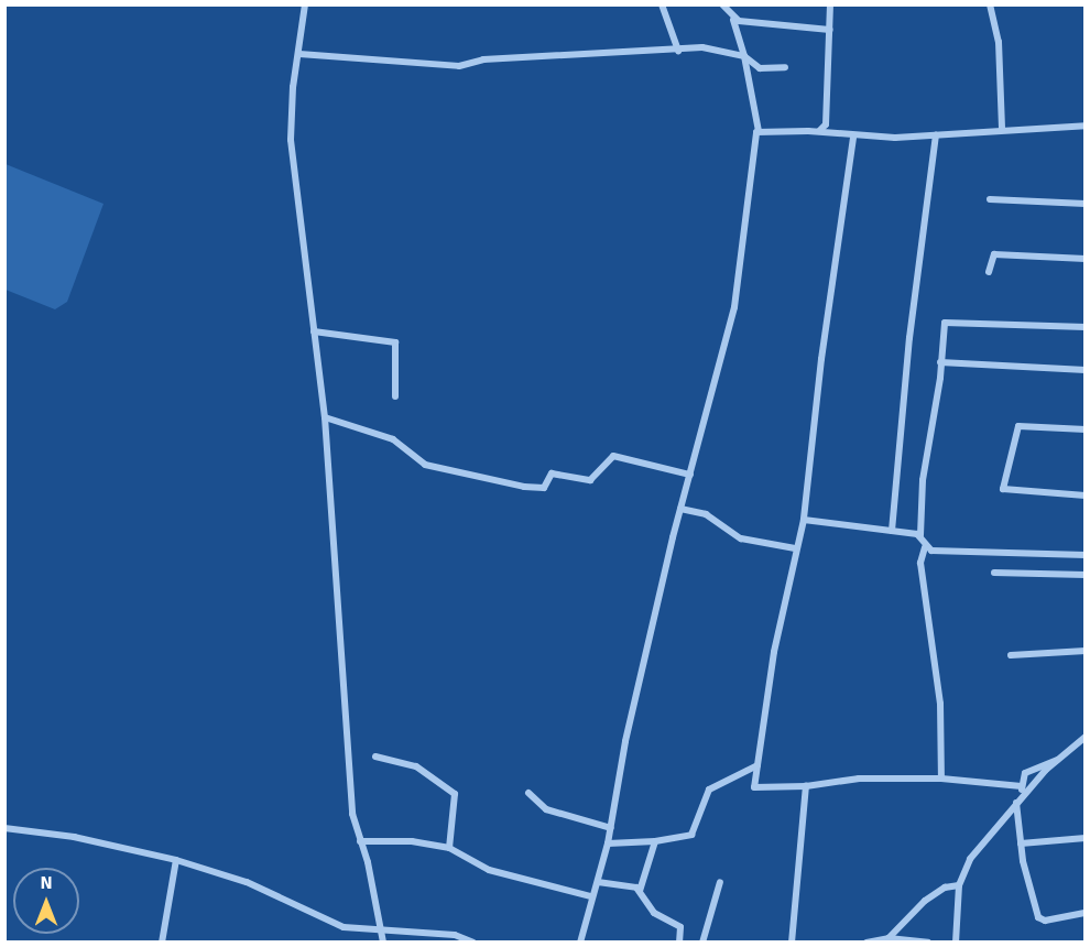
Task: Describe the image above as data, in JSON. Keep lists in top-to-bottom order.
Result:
{
  "north": "top"
}
